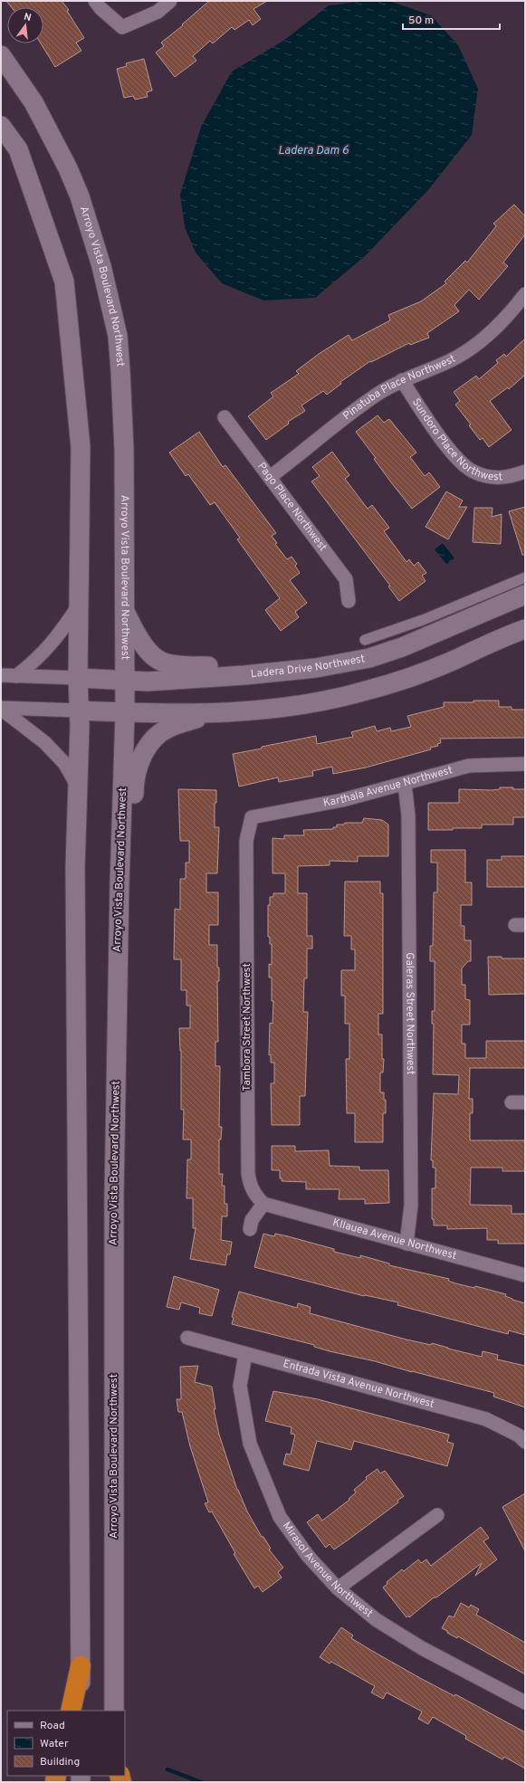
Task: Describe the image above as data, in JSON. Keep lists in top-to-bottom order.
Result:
{
  "streets": {
    "main road": ["Arroyo Vista Boulevard Northwest", "Ladera Drive Northwest"],
    "street": [
      "Pinatuba Place Northwest",
      "Sundoro Place Northwest",
      "Pago Place Northwest",
      "Karthala Avenue Northwest",
      "Galeras Street Northwest",
      "Tambora Street Northwest",
      "KIlauea Avenue Northwest",
      "Entrada Vista Avenue Northwest",
      "Mirasol Avenue Northwest"
    ]
  },
  "crossings": [
    ["Arroyo Vista Boulevard Northwest", "Ladera Drive Northwest"],
    ["Pinatuba Place Northwest", "Sundoro Place Northwest"],
    ["Pinatuba Place Northwest", "Pago Place Northwest"],
    ["Karthala Avenue Northwest", "Galeras Street Northwest"],
    ["Karthala Avenue Northwest", "Tambora Street Northwest"],
    ["Galeras Street Northwest", "KIlauea Avenue Northwest"],
    ["Tambora Street Northwest", "KIlauea Avenue Northwest"],
    ["Entrada Vista Avenue Northwest", "Mirasol Avenue Northwest"]
  ],
  "water": ["Ladera Dam 6"],
  "legend": ["Road", "Water", "Building"],
  "scale_bar": "50 m",
  "north": "top"
}
